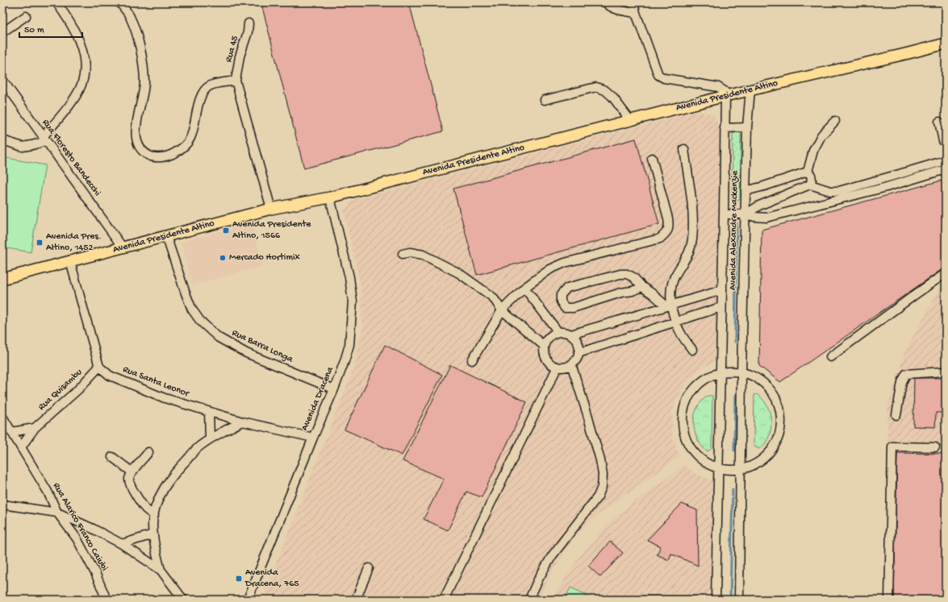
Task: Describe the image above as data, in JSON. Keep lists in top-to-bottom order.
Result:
{
  "streets": {
    "main road": ["Avenida Presidente Altino"],
    "street": [
      "Rua 45",
      "Rua Floresto Bandecchi",
      "Avenida Alexandre Mackenzie",
      "Rua Barra Longa",
      "Rua Santa Leonor",
      "Rua Quisambu",
      "Avenida Dracena",
      "Rua Alarico Franco Caiubi"
    ]
  },
  "crossings": [
    ["Avenida Presidente Altino", "Rua Floresto Bandecchi"],
    ["Avenida Presidente Altino", "Avenida Alexandre Mackenzie"],
    ["Avenida Presidente Altino", "Rua Barra Longa"],
    ["Avenida Presidente Altino", "Avenida Dracena"],
    ["Rua Barra Longa", "Avenida Dracena"],
    ["Rua Santa Leonor", "Rua Quisambu"],
    ["Rua Santa Leonor", "Avenida Dracena"],
    ["Rua Quisambu", "Rua Alarico Franco Caiubi"]
  ],
  "places": {
    "transit": ["Avenida Presidente Altino, 1566", "Avenida Pres. Altino, 1452", "Avenida Dracena, 765"],
    "other": ["Mercado Hortimix"]
  },
  "scale_bar": "50 m"
}
